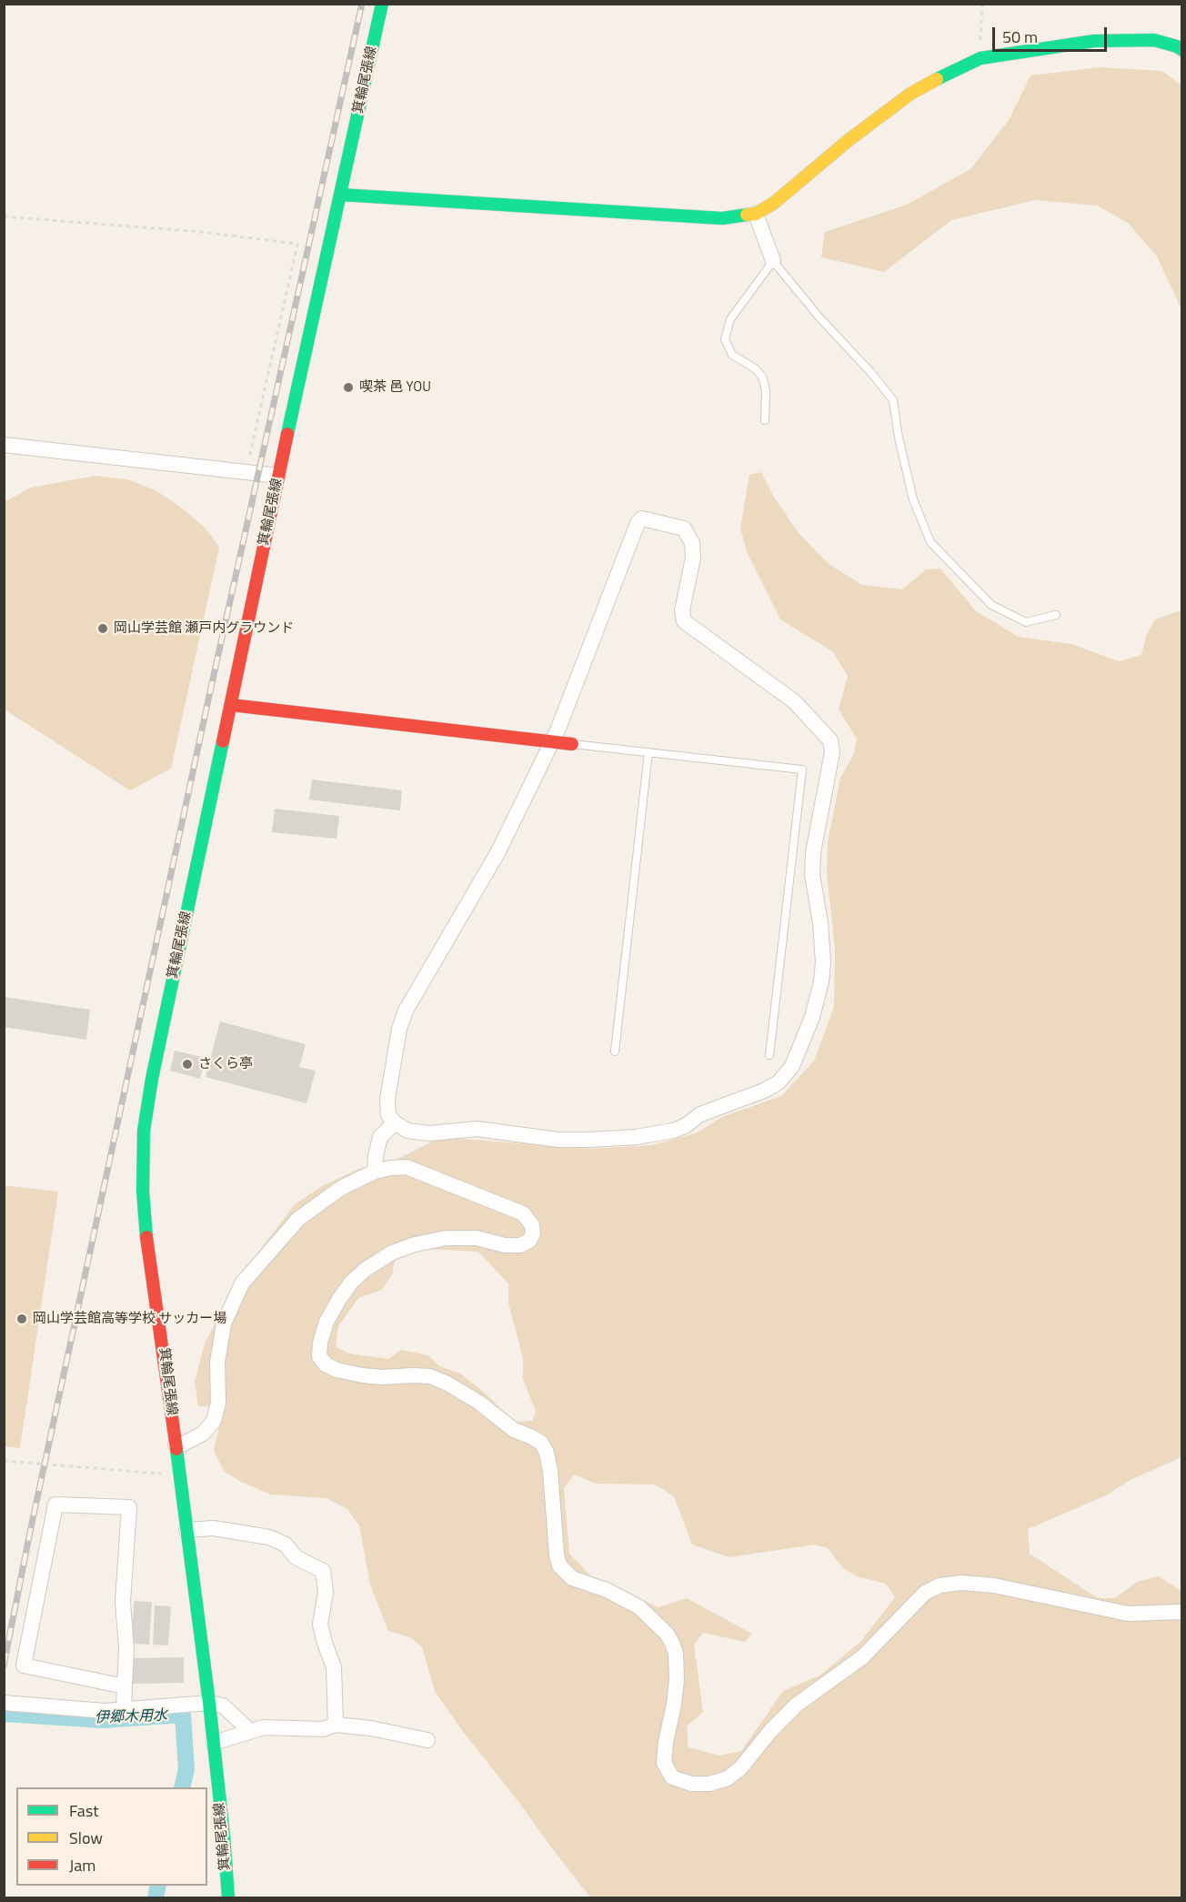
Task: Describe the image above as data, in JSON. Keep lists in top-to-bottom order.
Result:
{
  "streets": {
    "main road": ["箕輪尾張線"]
  },
  "water": ["伊郷木用水"],
  "places": [
    "喫茶 邑 YOU",
    "岡山学芸館 瀬戸内グラウンド",
    "さくら亭",
    "岡山学芸館高等学校 サッカー場"
  ],
  "legend": ["Fast", "Slow", "Jam"],
  "scale_bar": "50 m"
}
